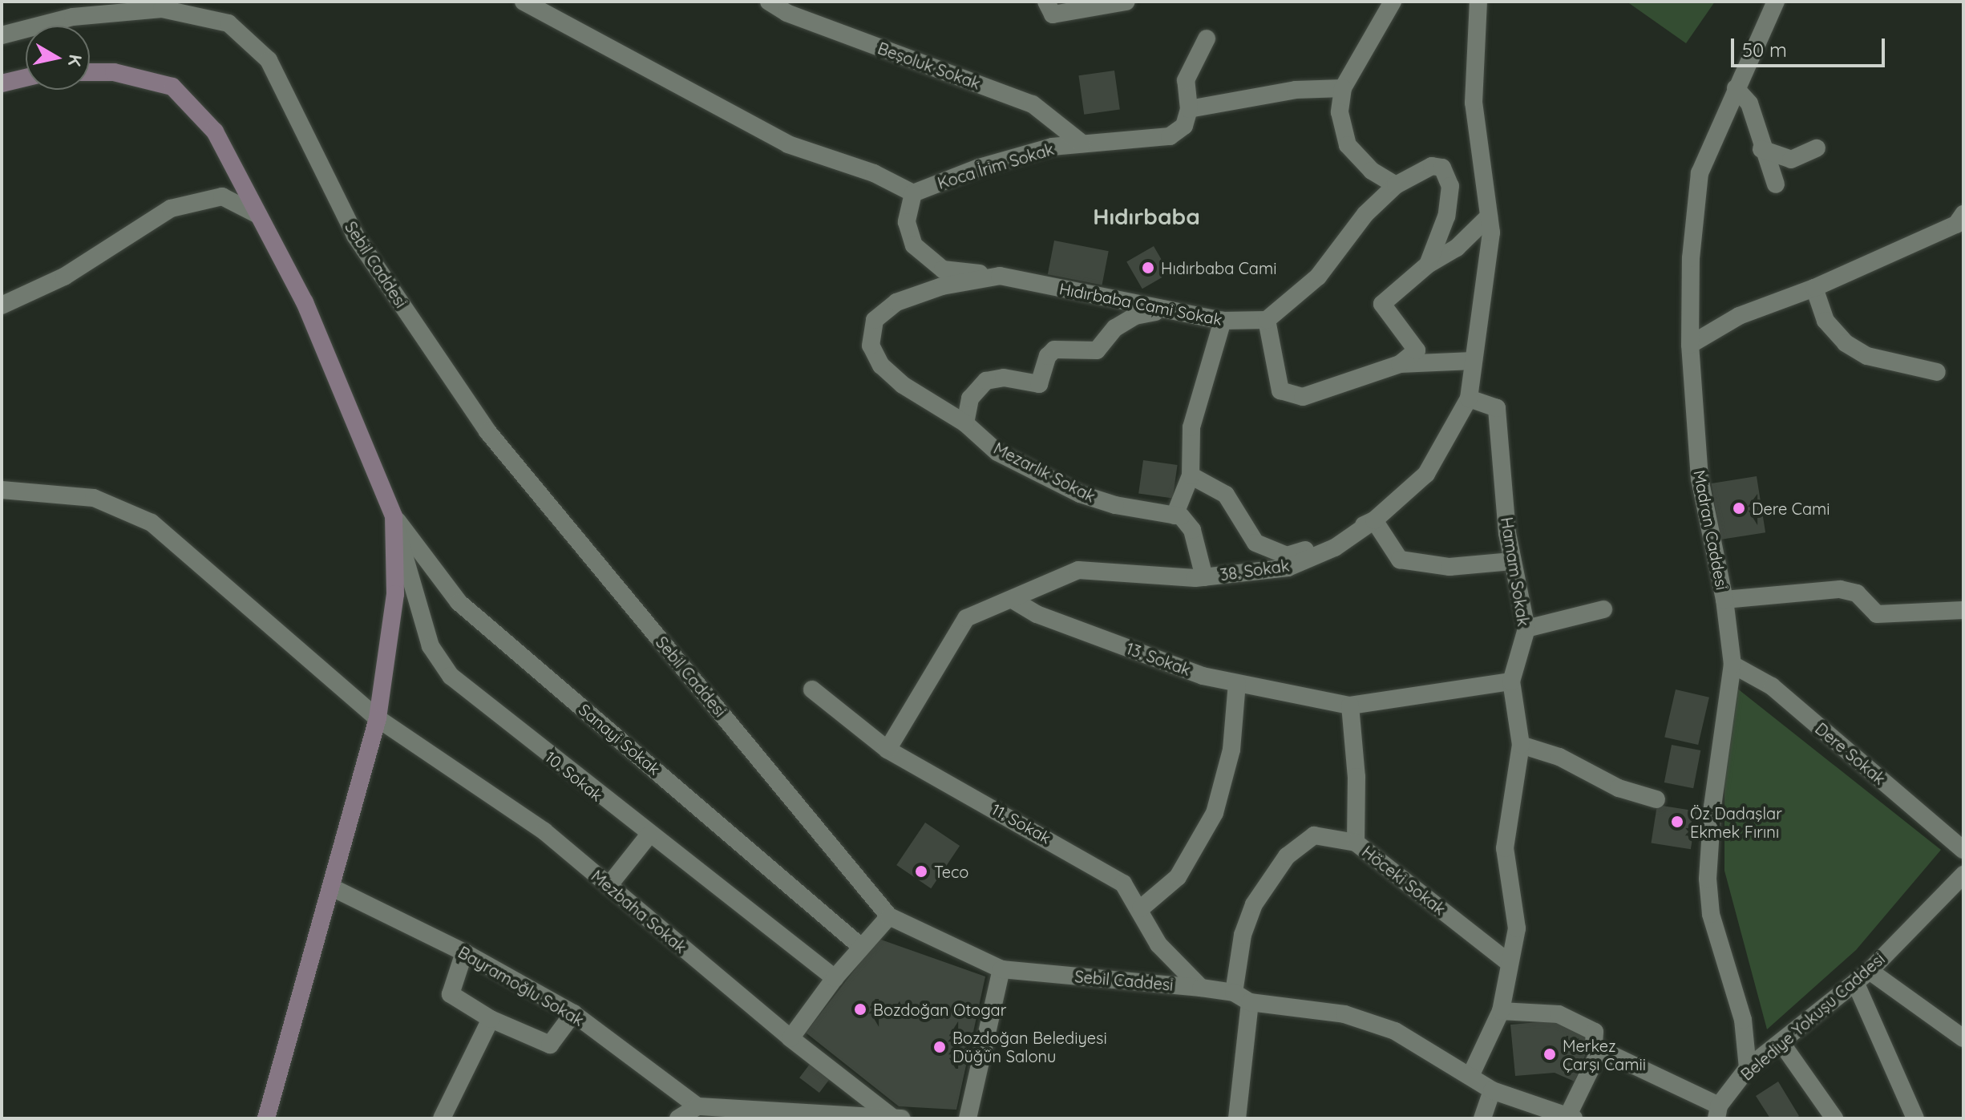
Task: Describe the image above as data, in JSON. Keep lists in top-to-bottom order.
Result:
{
  "streets": {
    "street": [
      "Beşoluk Sokak",
      "Koca İrim Sokak",
      "Sebil Caddesi",
      "Hıdırbaba Cami Sokak",
      "Mezarlık Sokak",
      "Madran Caddesi",
      "38. Sokak",
      "Hamam Sokak",
      "13. Sokak",
      "Sanayi Sokak",
      "Dere Sokak",
      "10. Sokak",
      "11. Sokak",
      "Höceki Sokak",
      "Mezbaha Sokak",
      "Bayramoğlu Sokak",
      "Belediye Yokuşu Caddesi"
    ]
  },
  "crossings": [
    ["Beşoluk Sokak", "Koca İrim Sokak"],
    ["Sebil Caddesi", "Hamam Sokak"],
    ["Sebil Caddesi", "11. Sokak"],
    ["Sebil Caddesi", "Höceki Sokak"],
    ["Hıdırbaba Cami Sokak", "Mezarlık Sokak"],
    ["Madran Caddesi", "Dere Sokak"],
    ["Madran Caddesi", "Belediye Yokuşu Caddesi"],
    ["38. Sokak", "Hamam Sokak"],
    ["38. Sokak", "13. Sokak"],
    ["Hamam Sokak", "13. Sokak"],
    ["Hamam Sokak", "Höceki Sokak"],
    ["Sanayi Sokak", "10. Sokak"]
  ],
  "districts": ["Hıdırbaba"],
  "places": [
    "Hıdırbaba Cami",
    "Dere Cami",
    "Öz Dadaşlar Ekmek Fırını",
    "Teco",
    "Bozdoğan Otogar",
    "Bozdoğan Belediyesi Düğün Salonu",
    "Merkez Çarşı Camii"
  ],
  "scale_bar": "50 m",
  "north": "right"
}
